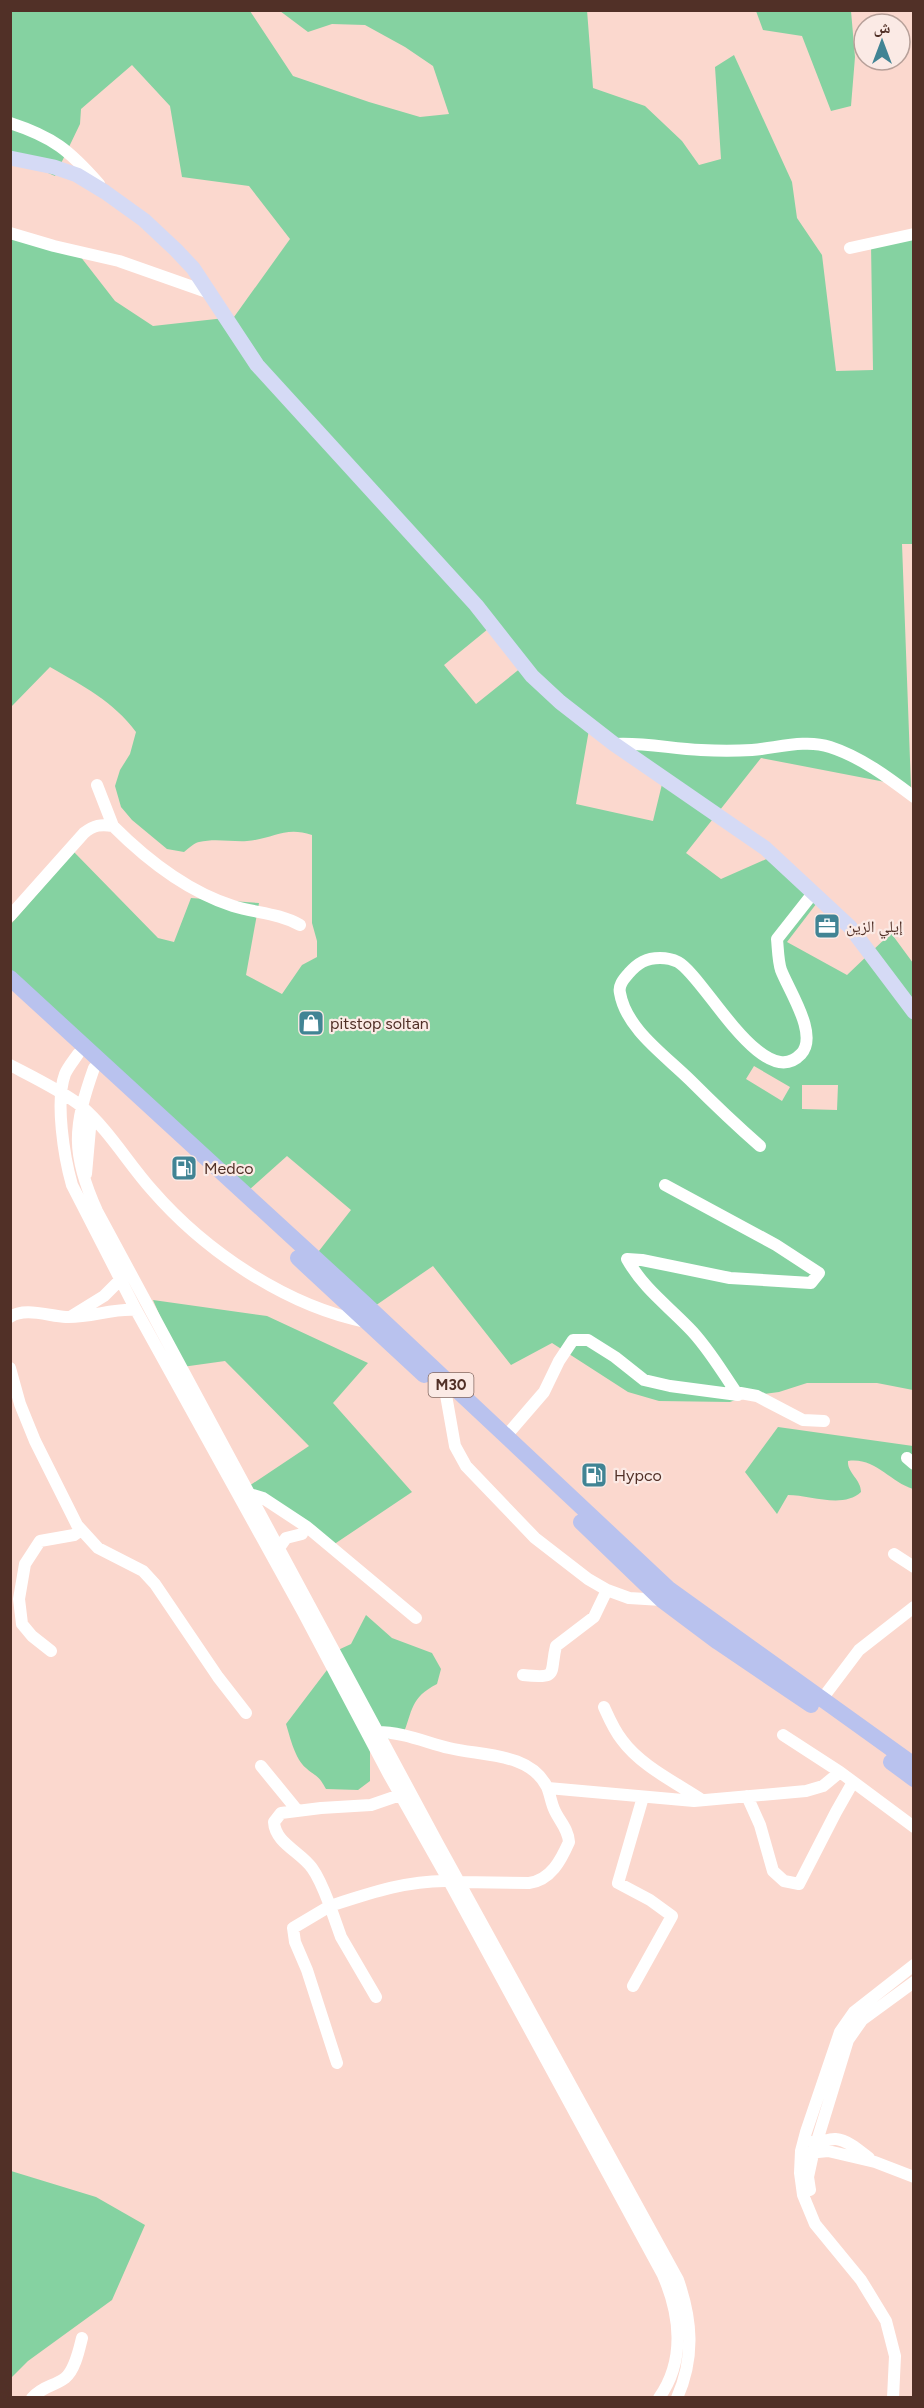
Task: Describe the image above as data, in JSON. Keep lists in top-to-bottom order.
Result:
{
  "streets": {
    "highway": ["M30"]
  },
  "places": {
    "office": ["إيلي الزين"],
    "shop": ["pitstop soltan"],
    "fuel station": ["Medco", "Hypco"]
  },
  "north": "top"
}
